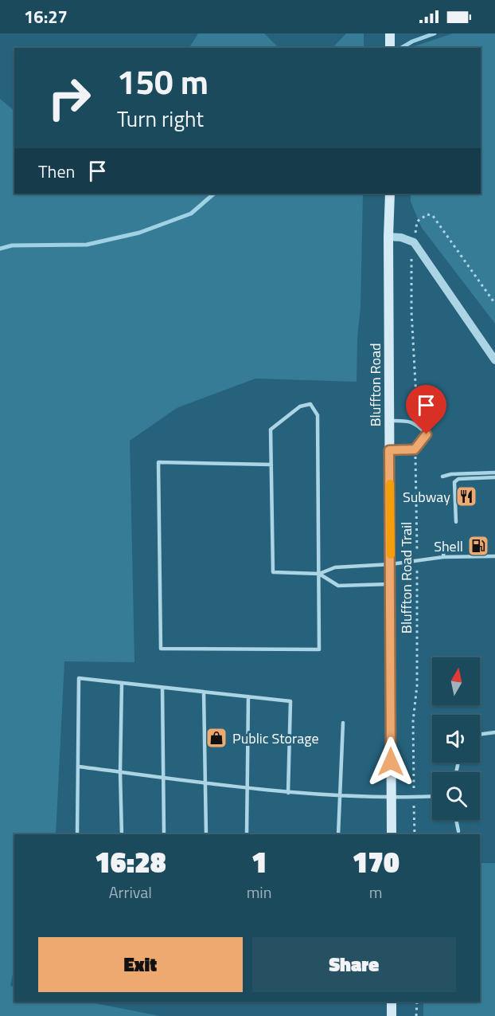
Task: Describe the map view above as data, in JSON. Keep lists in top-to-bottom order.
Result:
{
  "streets": {
    "main road": ["Bluffton Road"],
    "path": ["Bluffton Road Trail"]
  },
  "places": {
    "restaurant": ["Subway"],
    "fuel station": ["Shell"],
    "shop": ["Public Storage"]
  },
  "north": "top",
  "page": {
    "status": "16:27",
    "turn": ["150 m", "Turn right"],
    "then": "Then",
    "eta": [
      "16:28",
      "Arrival",
      "1",
      "min",
      "170",
      "m"
    ],
    "buttons": ["Exit", "Share"]
  }
}
